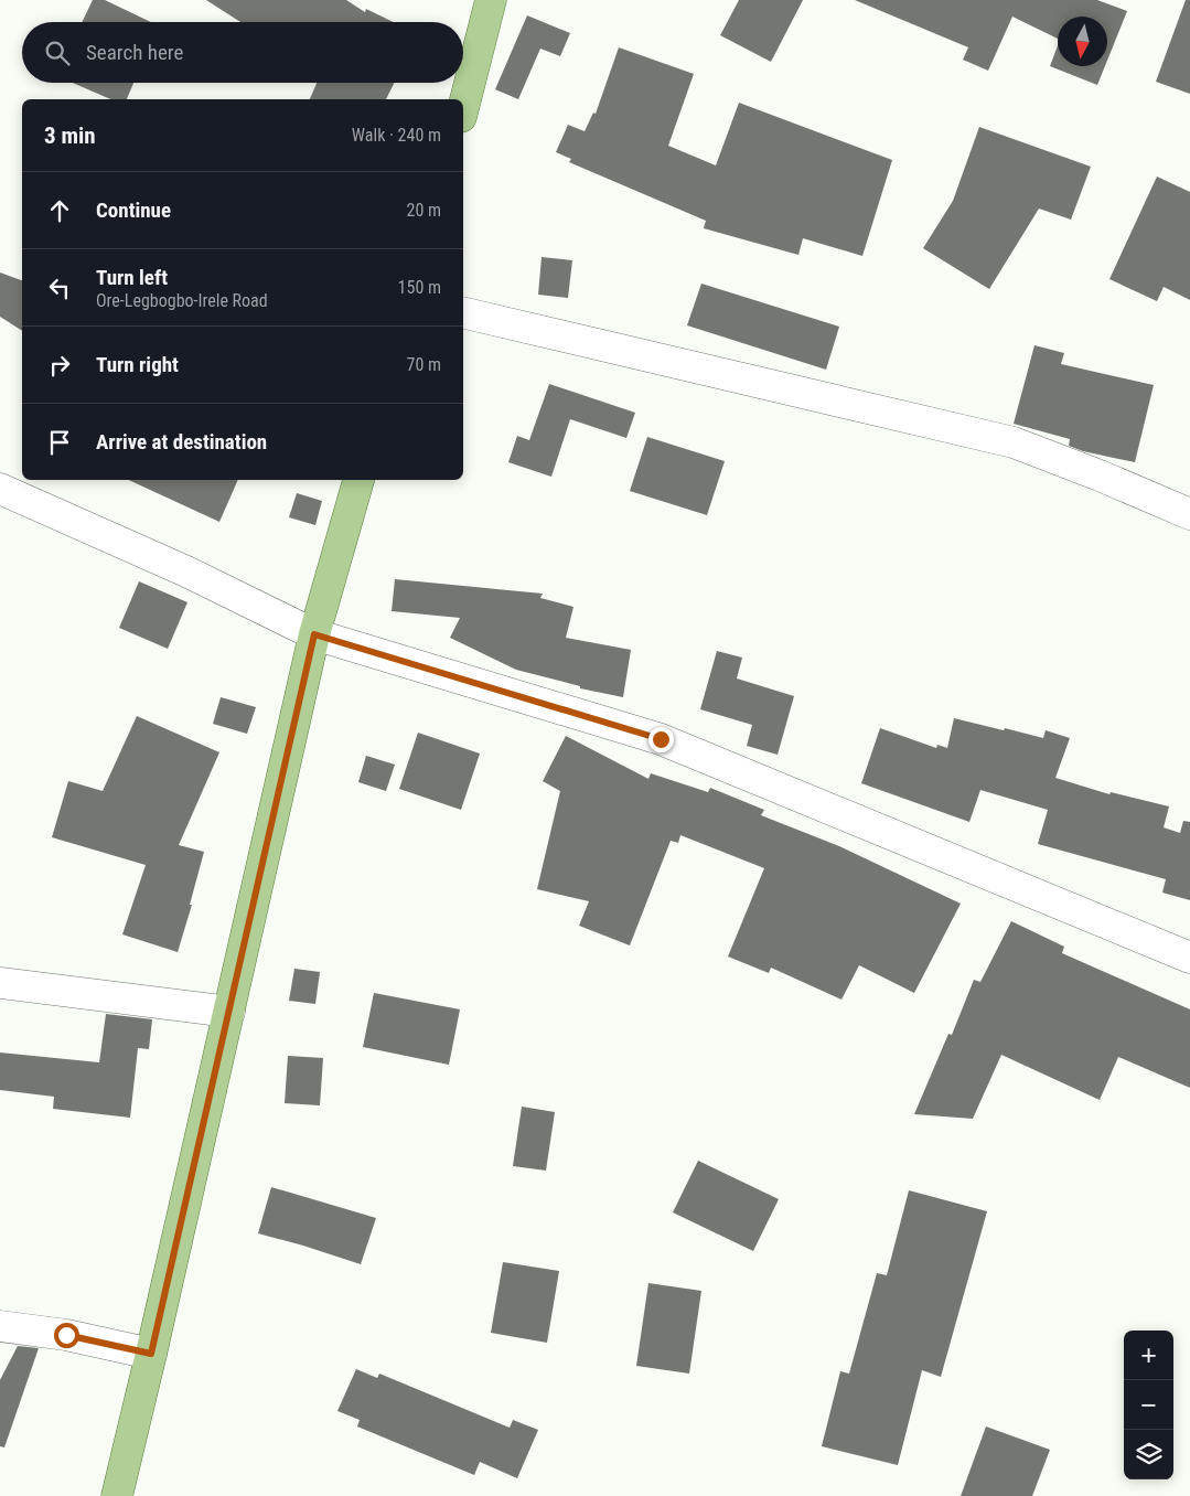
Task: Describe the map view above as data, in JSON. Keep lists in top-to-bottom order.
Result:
{
  "north": "bottom",
  "page": {
    "search": "Search here",
    "heading": ["3 min", "Walk · 240 m"],
    "list": [
      ["Continue", "20 m"],
      ["Turn left", "Ore-Legbogbo-Irele Road", "150 m"],
      ["Turn right", "70 m"],
      "Arrive at destination"
    ],
    "map_buttons": ["+", "−"]
  }
}
